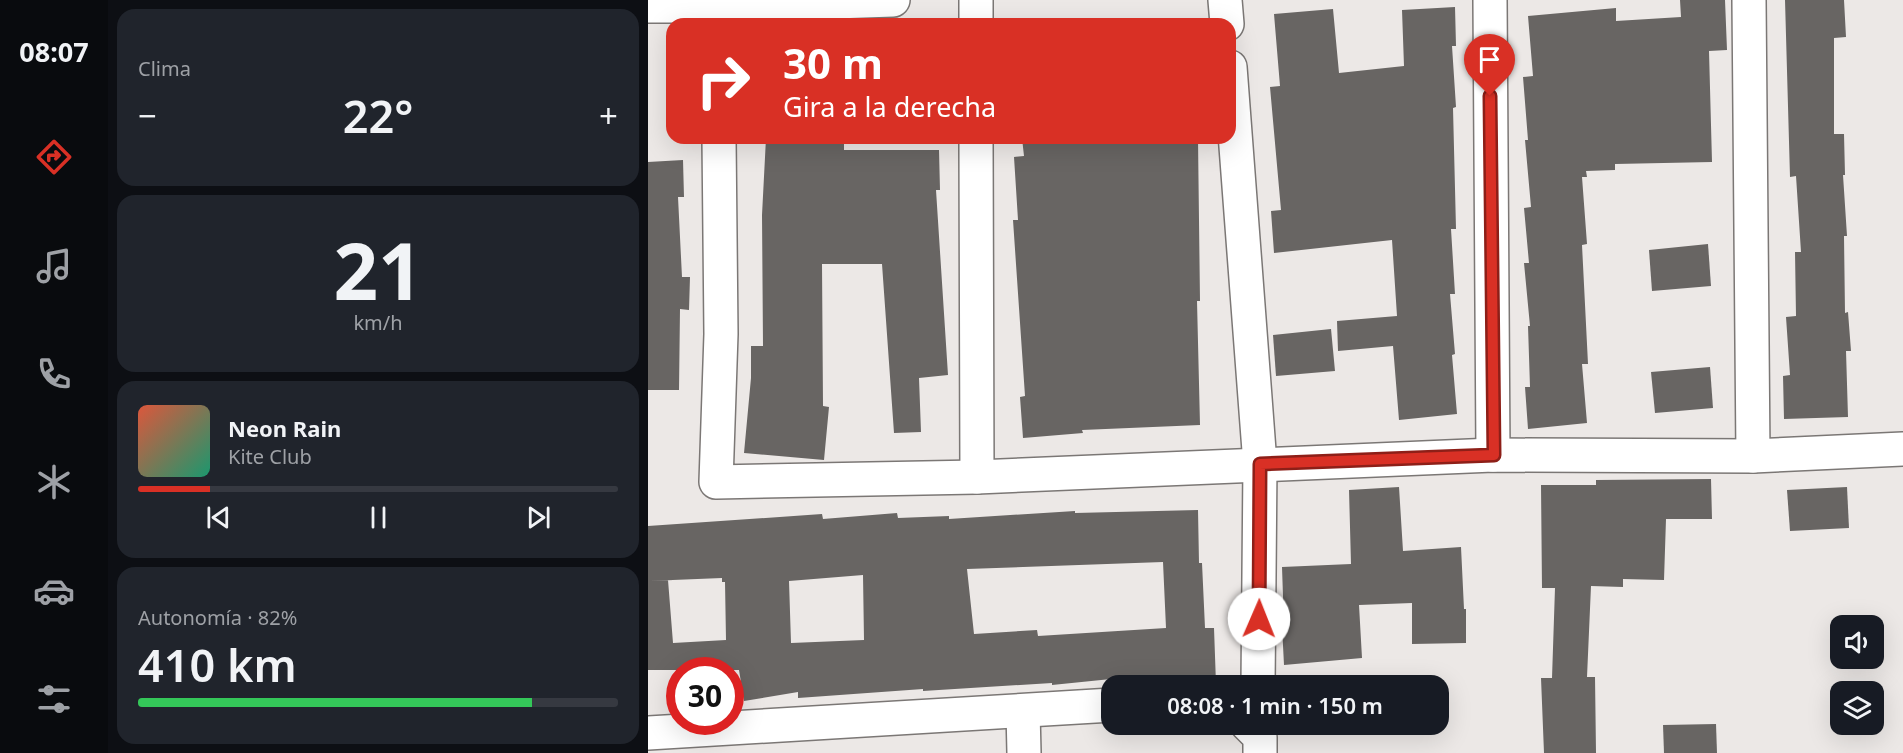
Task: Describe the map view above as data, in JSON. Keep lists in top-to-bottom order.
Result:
{
  "page": {
    "tabs": "08:07",
    "tile": [
      "Clima",
      ["21", "km/h"],
      ["Autonomía · 82%", "410 km"]
    ],
    "turn": ["30 m", "Gira a la derecha"],
    "heat": ["−", "22°", "+"],
    "song": ["Neon Rain", "Kite Club"],
    "limit": "30",
    "trip": "08:08 · 1 min · 150 m"
  }
}
